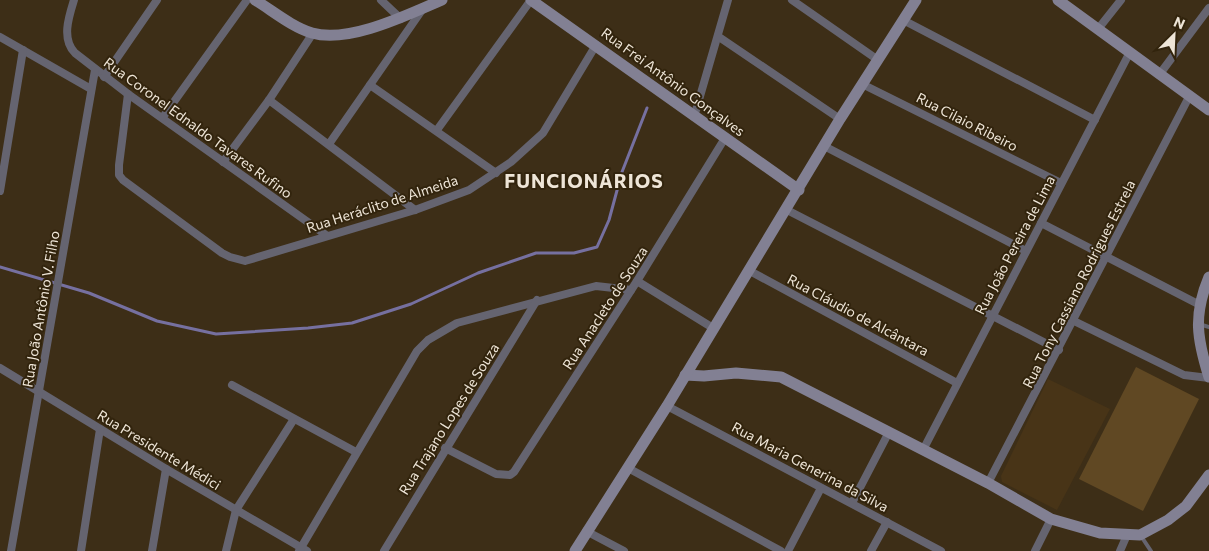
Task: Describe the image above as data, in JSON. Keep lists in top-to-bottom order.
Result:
{
  "streets": {
    "street": [
      "Rua Frei Antônio Gonçalves",
      "Rua Cilaio Ribeiro",
      "Rua Coronel Ednaldo Tavares Rufino",
      "Rua Heráclito de Almeida",
      "Rua João Pereira de Lima",
      "Rua Tony Cassiano Rodrigues Estrela",
      "Rua Anacleto de Souza",
      "Rua João Antônio V. Filho",
      "Rua Cláudio de Alcântara",
      "Rua Trajano Lopes de Souza",
      "Rua Presidente Médici",
      "Rua Maria Generina da Silva"
    ]
  },
  "crossings": [
    ["Rua Frei Antônio Gonçalves", "Rua Heráclito de Almeida"],
    ["Rua Frei Antônio Gonçalves", "Rua Anacleto de Souza"],
    ["Rua Cilaio Ribeiro", "Rua João Pereira de Lima"],
    ["Rua Coronel Ednaldo Tavares Rufino", "Rua Heráclito de Almeida"],
    ["Rua Coronel Ednaldo Tavares Rufino", "Rua João Antônio V. Filho"],
    ["Rua João Pereira de Lima", "Rua Cláudio de Alcântara"],
    ["Rua Anacleto de Souza", "Rua Trajano Lopes de Souza"],
    ["Rua João Antônio V. Filho", "Rua Presidente Médici"]
  ],
  "districts": ["FUNCIONÁRIOS"],
  "north": "top right"
}
